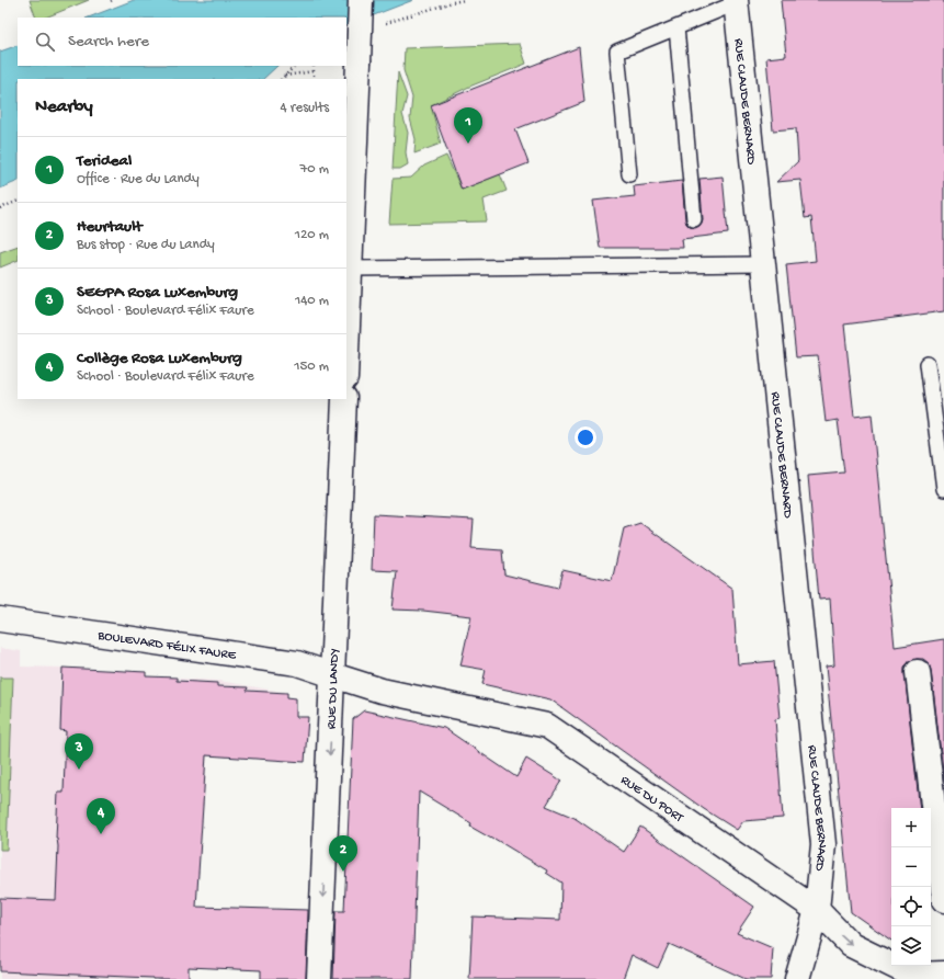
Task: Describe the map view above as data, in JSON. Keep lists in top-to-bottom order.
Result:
{
  "streets": {
    "street": [
      "RUE CLAUDE BERNARD",
      "BOULEVARD FÉLIX FAURE",
      "RUE DU LANDY",
      "RUE DU PORT"
    ]
  },
  "crossings": [
    ["RUE CLAUDE BERNARD", "RUE DU PORT"],
    ["BOULEVARD FÉLIX FAURE", "RUE DU LANDY"],
    ["BOULEVARD FÉLIX FAURE", "RUE DU PORT"],
    ["RUE DU LANDY", "RUE DU PORT"]
  ],
  "one_way": ["RUE DU LANDY"],
  "page": {
    "search": "Search here",
    "heading": ["Nearby", "4 results"],
    "pins": [
      "1",
      "3",
      "4",
      "2"
    ],
    "list": [
      {
        "mark": "1",
        "name": "Terideal",
        "note": "Office · Rue du Landy",
        "value": "70 m"
      },
      {
        "mark": "2",
        "name": "Heurtault",
        "note": "Bus stop · Rue du Landy",
        "value": "120 m"
      },
      {
        "mark": "3",
        "name": "SEGPA Rosa Luxemburg",
        "note": "School · Boulevard Félix Faure",
        "value": "140 m"
      },
      {
        "mark": "4",
        "name": "Collège Rosa Luxemburg",
        "note": "School · Boulevard Félix Faure",
        "value": "150 m"
      }
    ],
    "map_buttons": ["+", "−"]
  }
}
